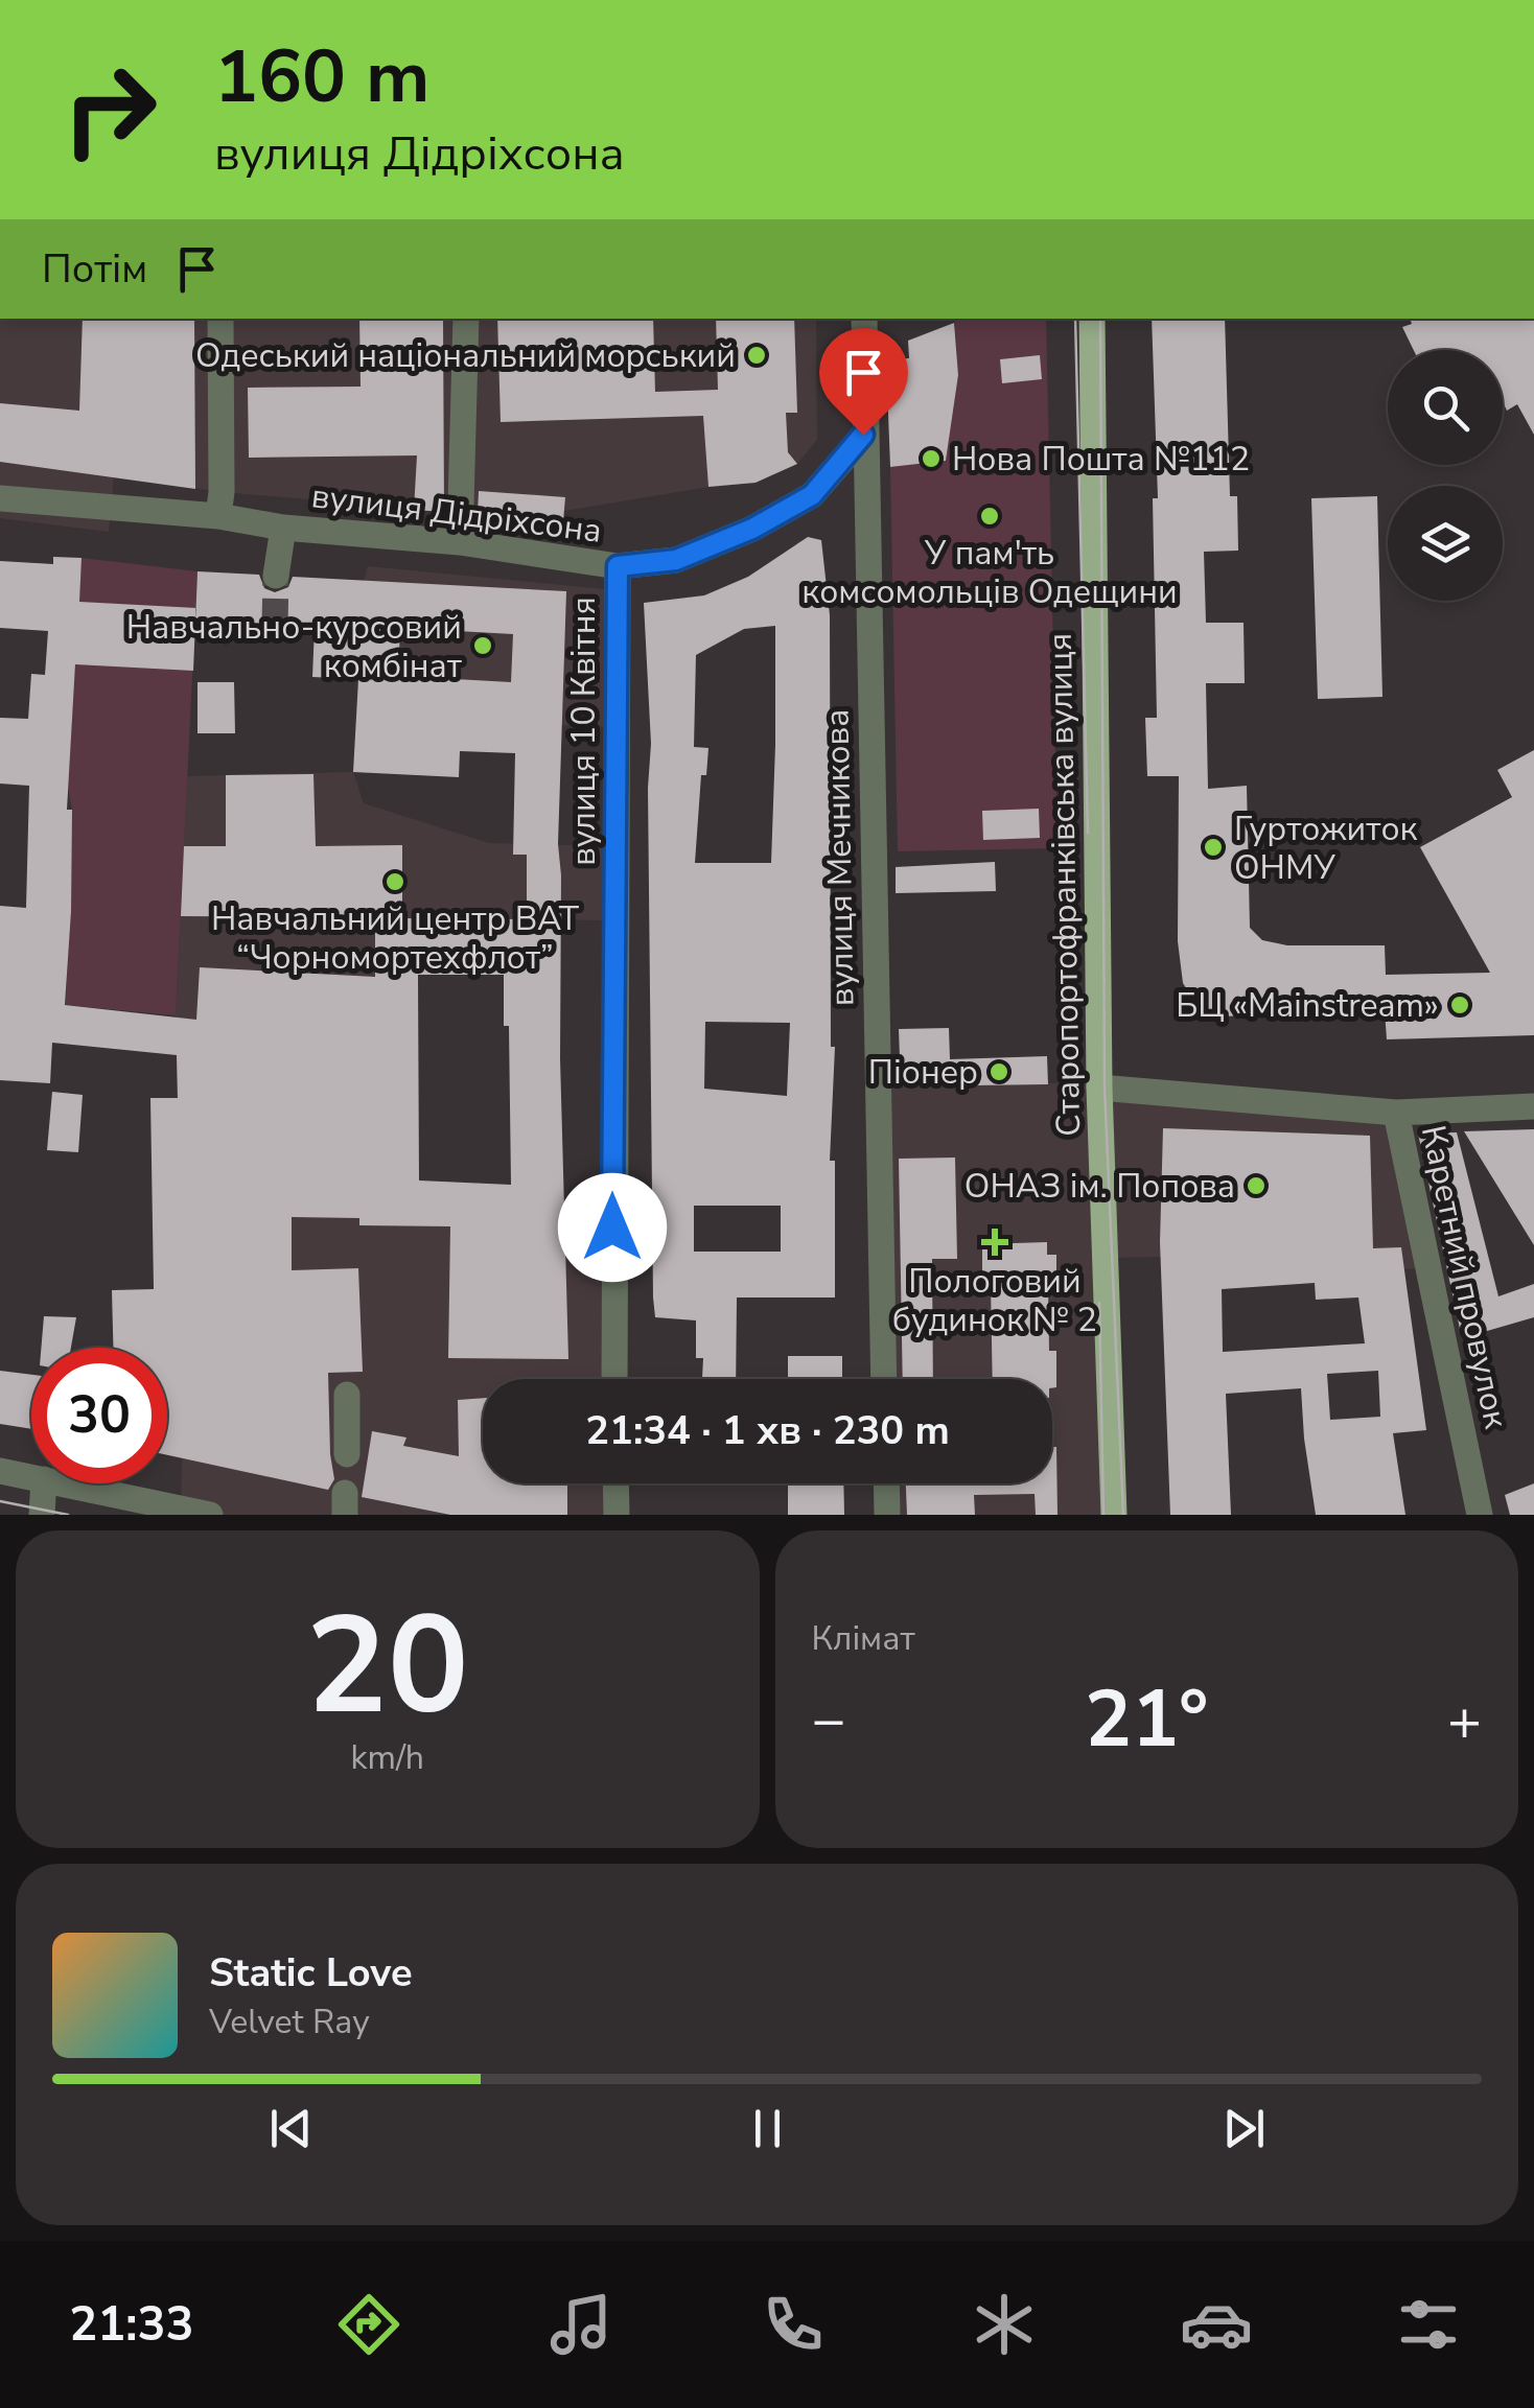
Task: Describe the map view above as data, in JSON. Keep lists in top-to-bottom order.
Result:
{
  "streets": {
    "main road": ["Старопортофранківська вулиця"],
    "street": [
      "вулиця Дідріхсона",
      "вулиця 10 Квітня",
      "вулиця Мечникова",
      "Каретний провулок"
    ]
  },
  "crossings": [
    ["вулиця Дідріхсона", "вулиця 10 Квітня"],
    ["вулиця Дідріхсона", "вулиця Мечникова"]
  ],
  "places": {
    "other": [
      "Одеський національний морський",
      "Нова Пошта №112",
      "У пам'ть комсомольців Одещини",
      "Навчально-курсовий комбінат",
      "Гуртожиток ОНМУ",
      "Навчальний центр ВАТ “Чорномортехфлот”",
      "БЦ «Mainstream»",
      "Піонер",
      "ОНАЗ ім. Попова"
    ],
    "health": ["Пологовий будинок № 2"]
  },
  "page": {
    "turn": ["160 m", "вулиця Дідріхсона"],
    "then": "Потім",
    "limit": "30",
    "trip": "21:34 · 1 хв · 230 m",
    "tile": [
      ["20", "km/h"],
      "Клімат"
    ],
    "heat": ["−", "21°", "+"],
    "song": ["Static Love", "Velvet Ray"],
    "tabs": "21:33"
  }
}
